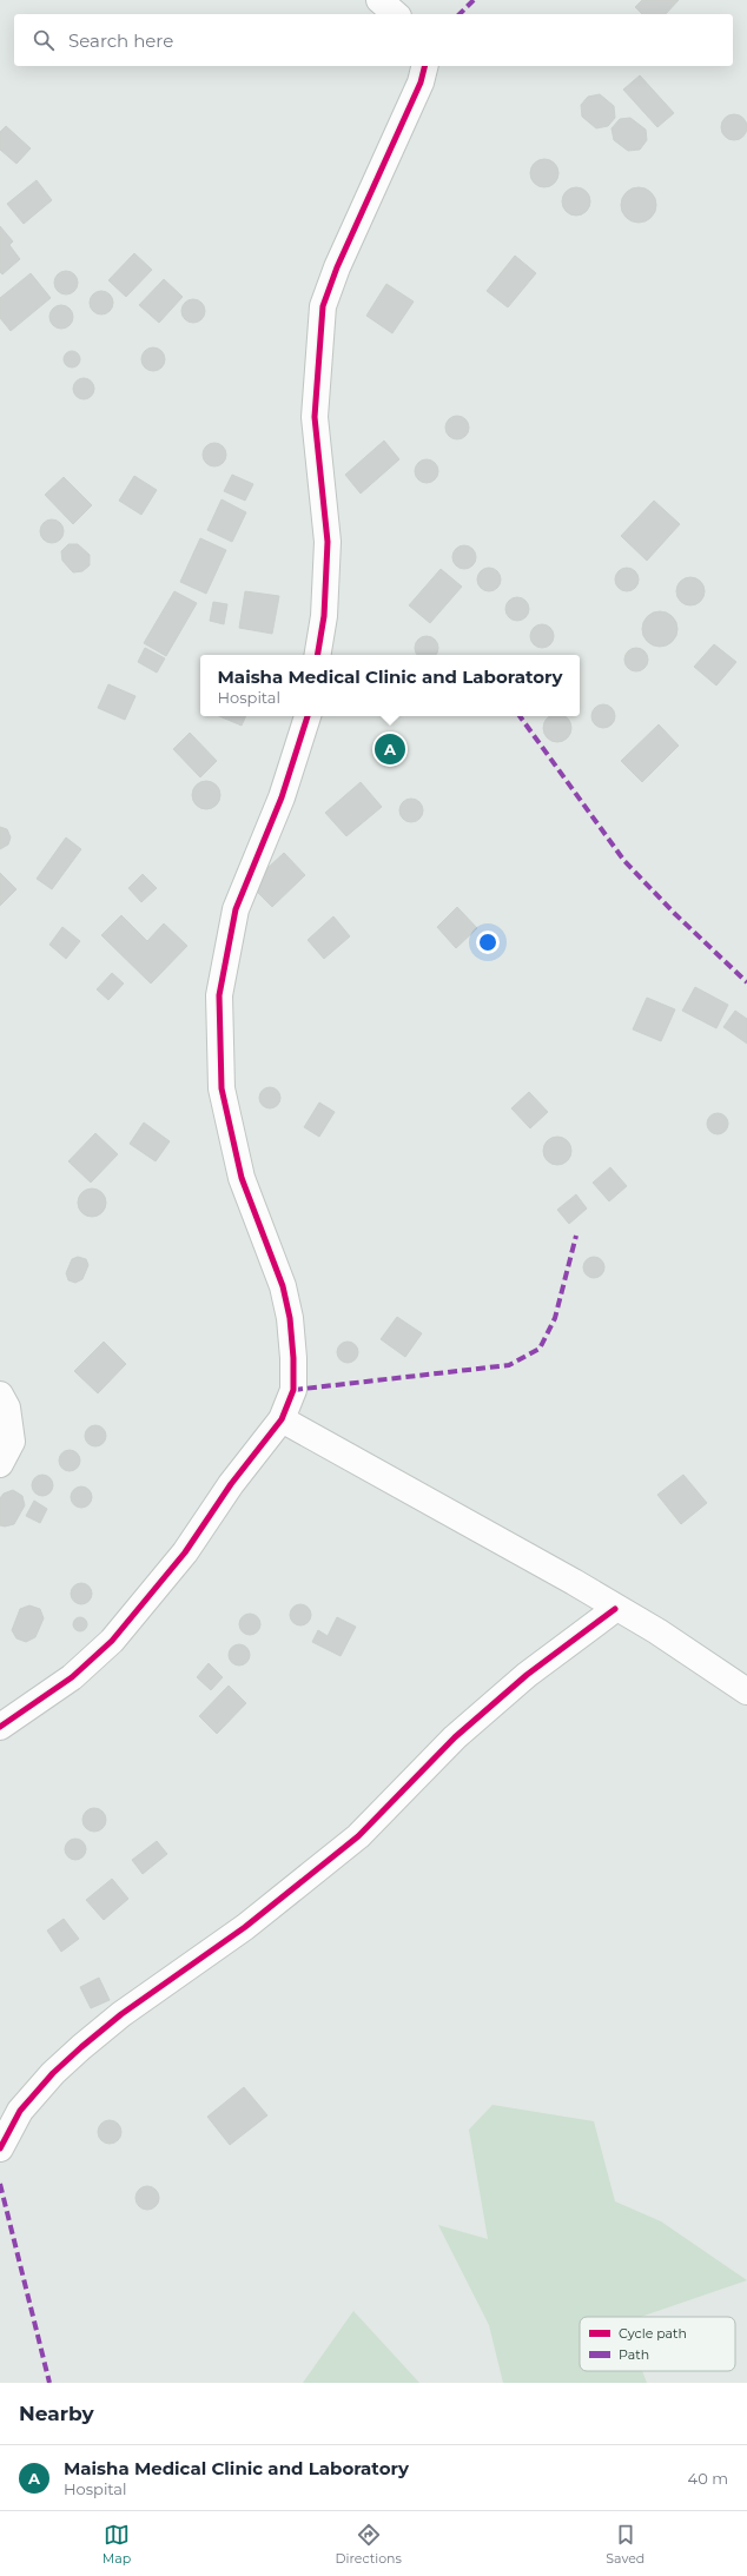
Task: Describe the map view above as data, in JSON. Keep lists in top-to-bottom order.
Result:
{
  "legend": ["Cycle path", "Path"],
  "page": {
    "search": "Search here",
    "popup": ["Maisha Medical Clinic and Laboratory", "Hospital"],
    "pins": "A",
    "heading": "Nearby",
    "list": [
      {
        "mark": "A",
        "name": "Maisha Medical Clinic and Laboratory",
        "note": "Hospital",
        "value": "40 m"
      }
    ],
    "nav": ["Map", "Directions", "Saved"]
  }
}
